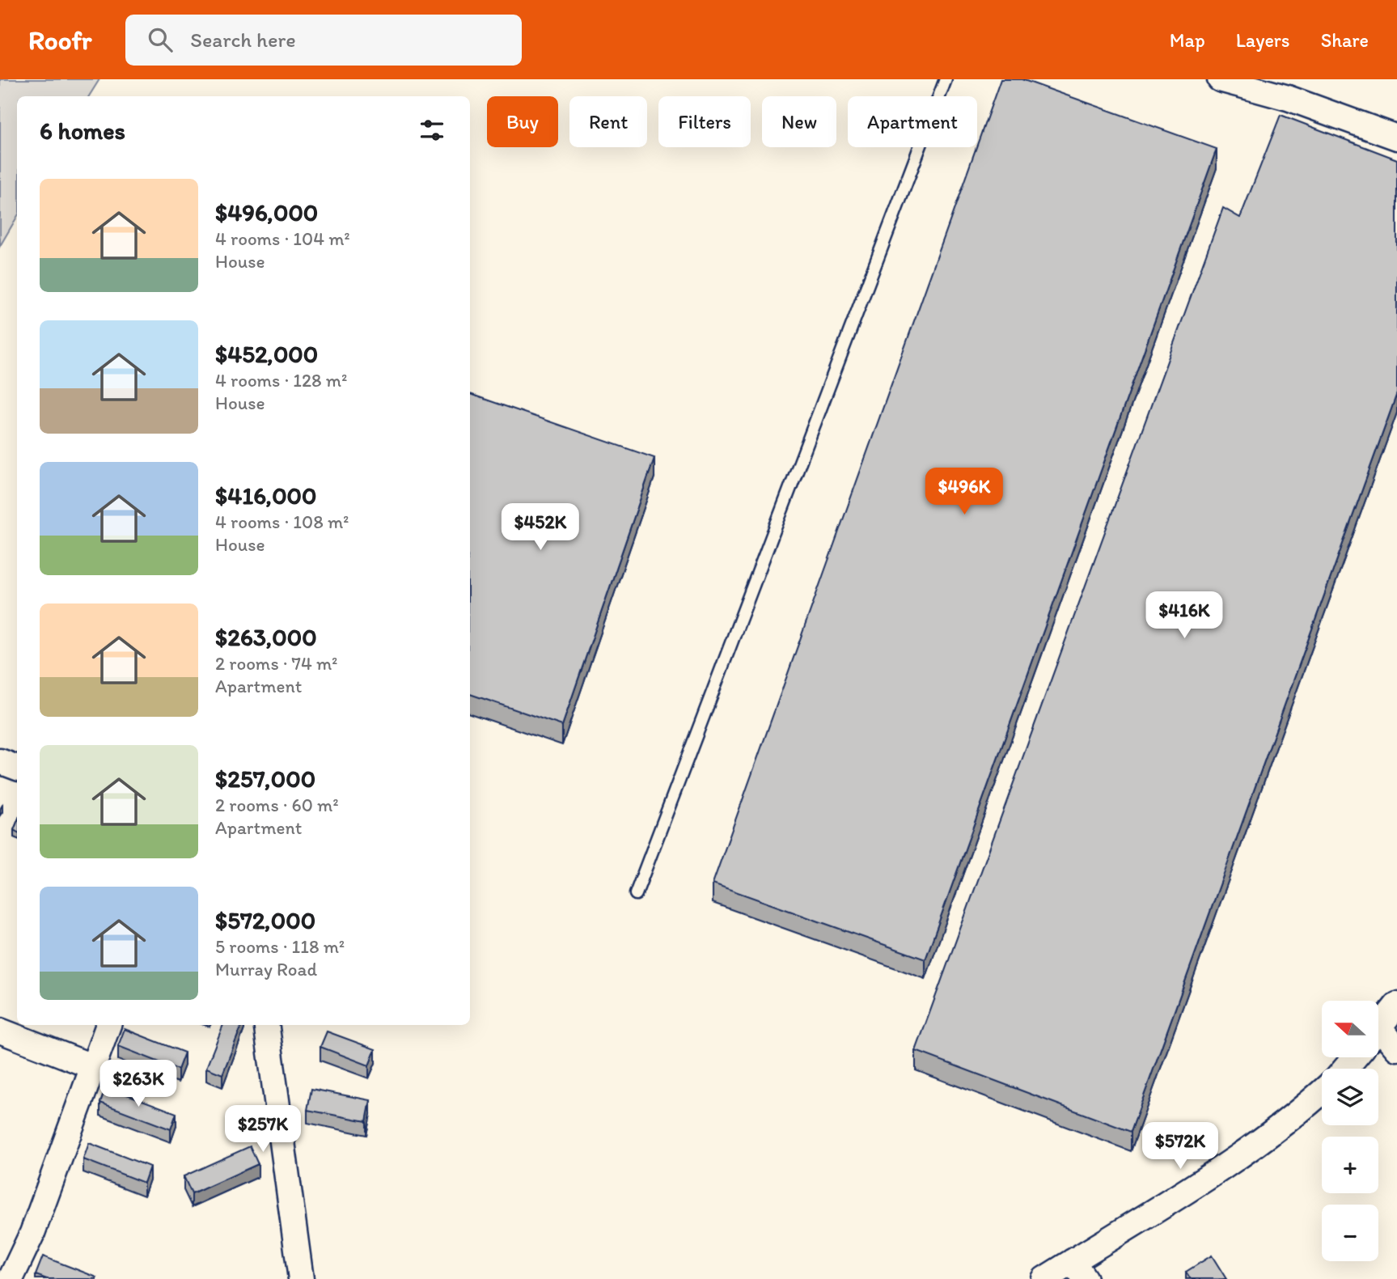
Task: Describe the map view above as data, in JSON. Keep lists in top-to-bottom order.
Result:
{
  "north": "left",
  "page": {
    "header": "Roofr",
    "search": "Search here",
    "nav": ["Map", "Layers", "Share"],
    "chip": [
      "Buy",
      "Rent",
      "Filters",
      "New",
      "Apartment"
    ],
    "heading": "6 homes",
    "list": [
      {
        "name": "$496,000",
        "note": "4 rooms · 104 m² · House"
      },
      {
        "name": "$452,000",
        "note": "4 rooms · 128 m² · House"
      },
      {
        "name": "$416,000",
        "note": "4 rooms · 108 m² · House"
      },
      {
        "name": "$263,000",
        "note": "2 rooms · 74 m² · Apartment"
      },
      {
        "name": "$257,000",
        "note": "2 rooms · 60 m² · Apartment"
      },
      {
        "name": "$572,000",
        "note": "5 rooms · 118 m² · Murray Road"
      }
    ],
    "price": [
      "$496K",
      "$452K",
      "$416K",
      "$263K",
      "$257K",
      "$572K"
    ],
    "map_buttons": ["+", "−"]
  }
}
